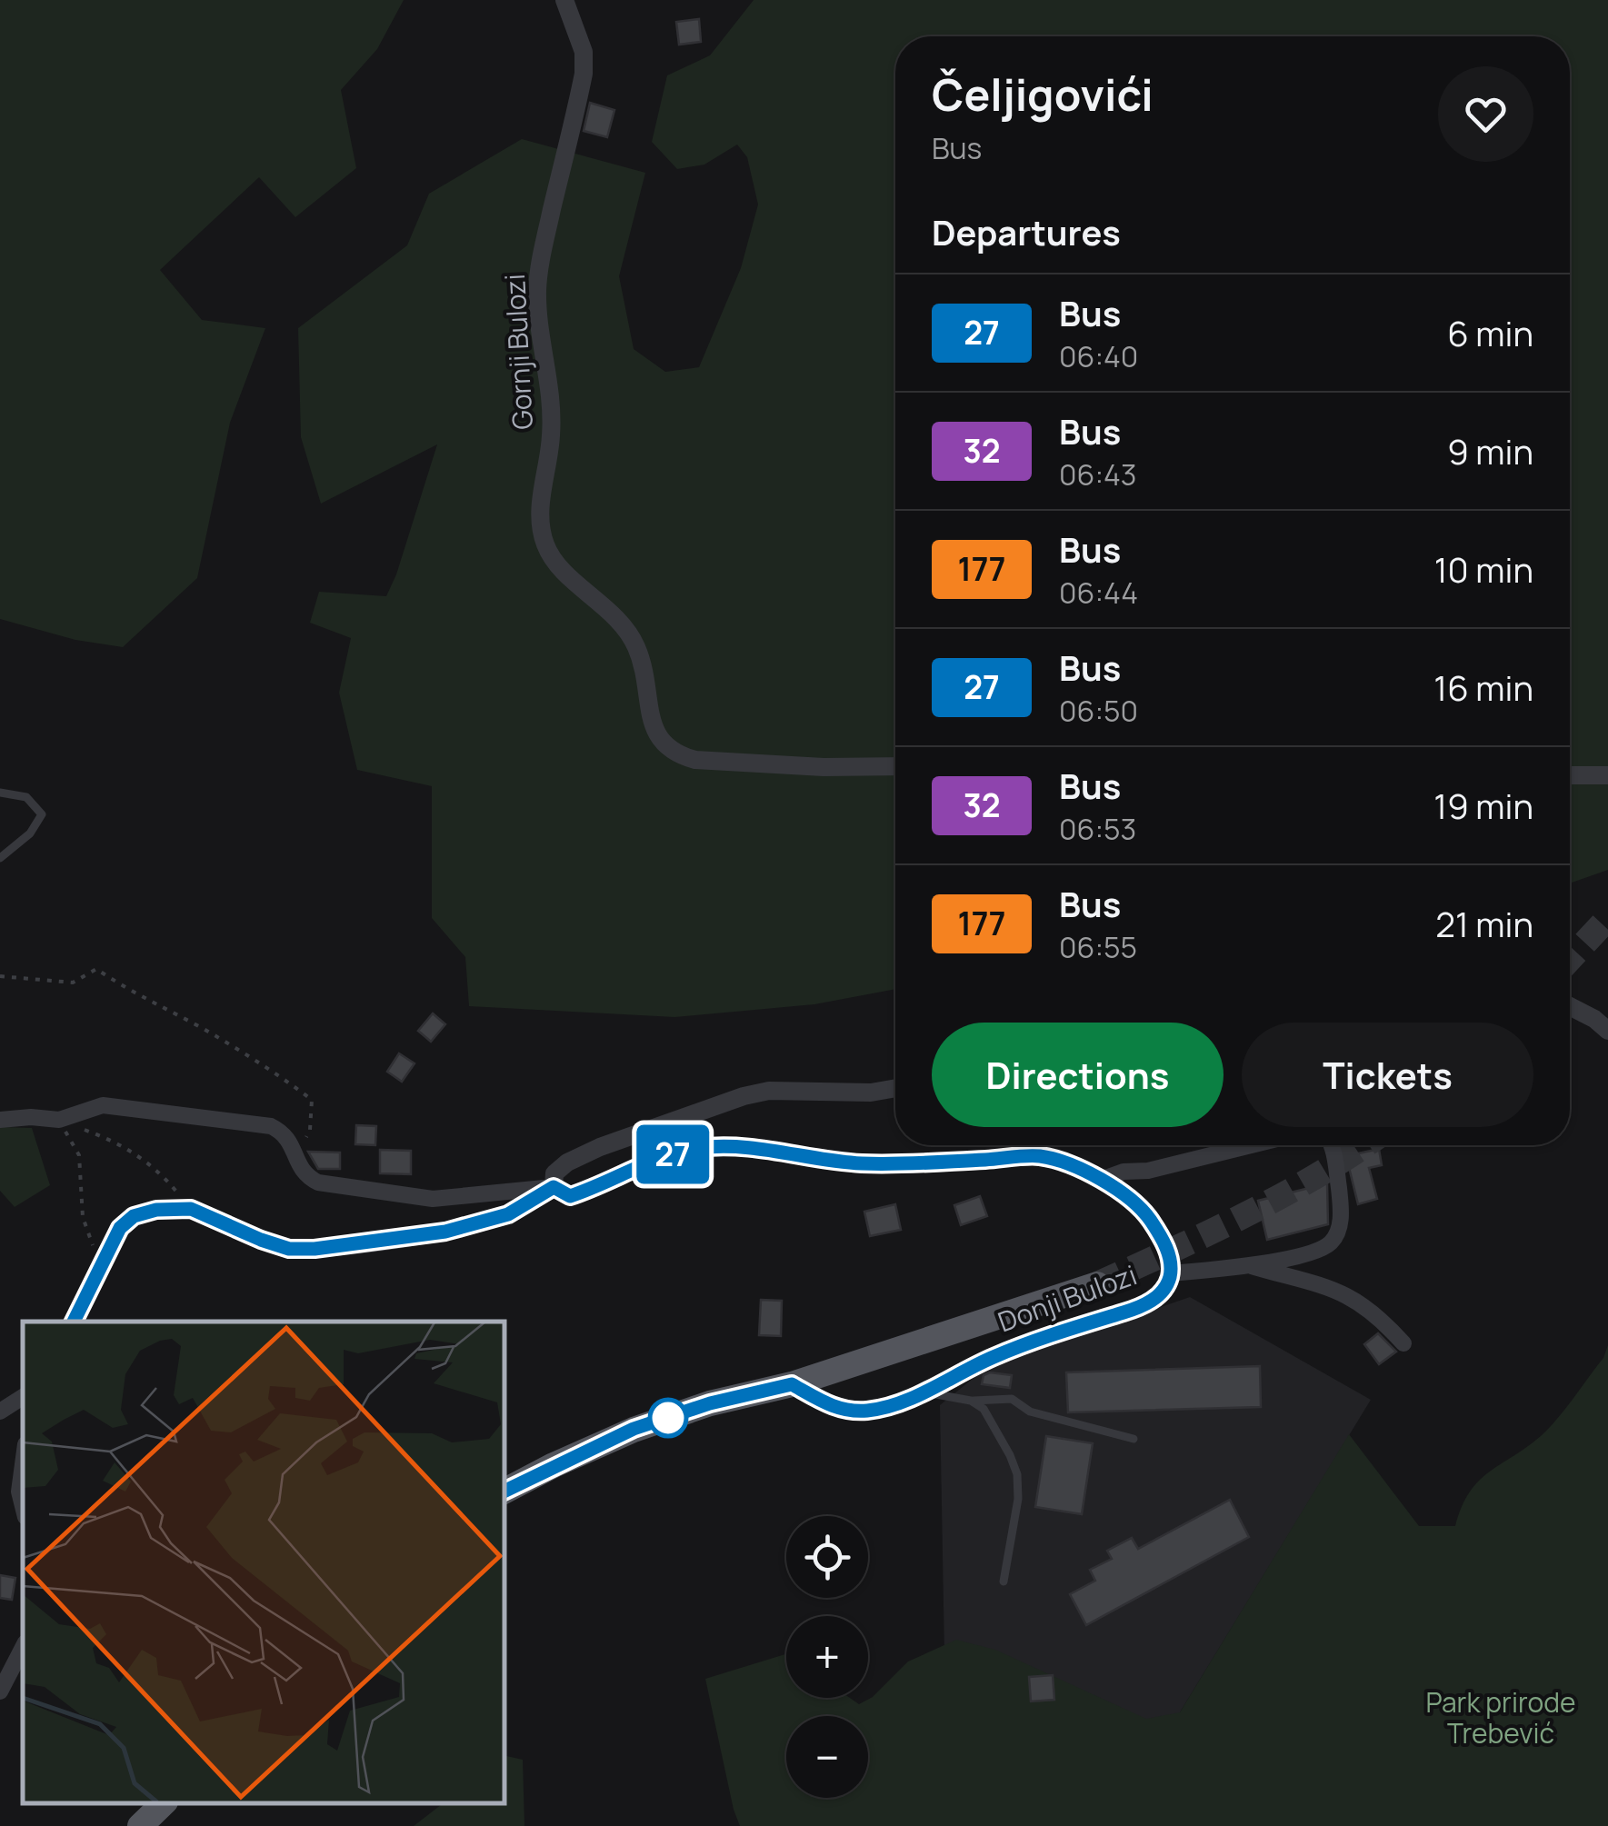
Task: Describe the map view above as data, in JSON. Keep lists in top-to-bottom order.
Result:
{
  "streets": {
    "main road": ["Donji Bulozi"],
    "street": ["Gornji Bulozi"]
  },
  "parks": ["Park prirode Trebević"],
  "lines": ["bus line 27"],
  "page": {
    "on_map": "27",
    "heading": [
      ["Čeljigovići", "Bus"],
      "Departures"
    ],
    "list": [
      {
        "mark": "27",
        "name": "Bus",
        "note": "06:40",
        "value": "6 min"
      },
      {
        "mark": "32",
        "name": "Bus",
        "note": "06:43",
        "value": "9 min"
      },
      {
        "mark": "177",
        "name": "Bus",
        "note": "06:44",
        "value": "10 min"
      },
      {
        "mark": "27",
        "name": "Bus",
        "note": "06:50",
        "value": "16 min"
      },
      {
        "mark": "32",
        "name": "Bus",
        "note": "06:53",
        "value": "19 min"
      },
      {
        "mark": "177",
        "name": "Bus",
        "note": "06:55",
        "value": "21 min"
      }
    ],
    "buttons": ["Directions", "Tickets"],
    "map_buttons": ["+", "−"]
  }
}
